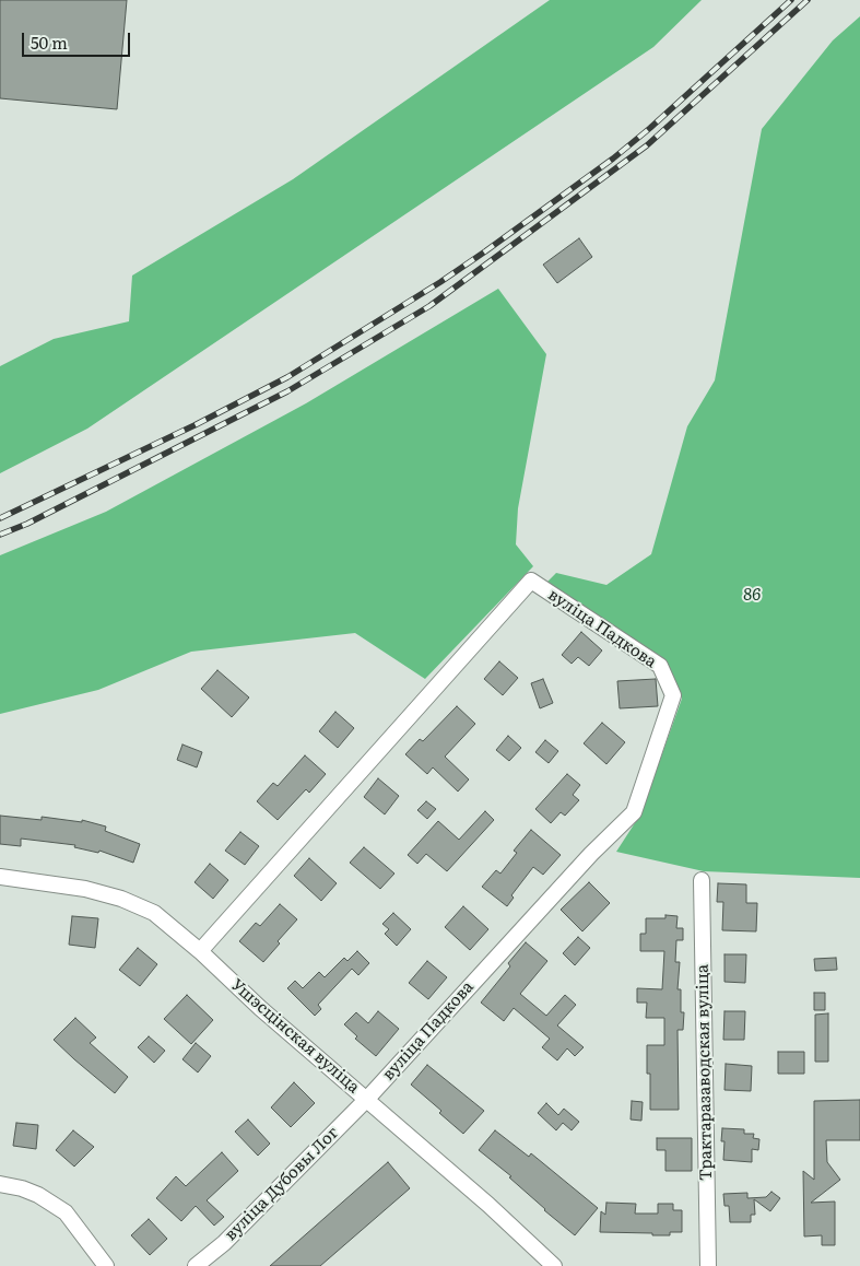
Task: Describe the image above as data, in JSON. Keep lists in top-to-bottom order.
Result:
{
  "streets": {
    "street": [
      "вуліца Падкова",
      "Ушэсцінская вуліца",
      "Трактаразаводская вуліца",
      "вуліца Дубовы Лог"
    ]
  },
  "crossings": [
    ["вуліца Падкова", "Ушэсцінская вуліца"],
    ["вуліца Падкова", "вуліца Дубовы Лог"],
    ["Ушэсцінская вуліца", "вуліца Дубовы Лог"]
  ],
  "parks": ["86"],
  "scale_bar": "50 m"
}
